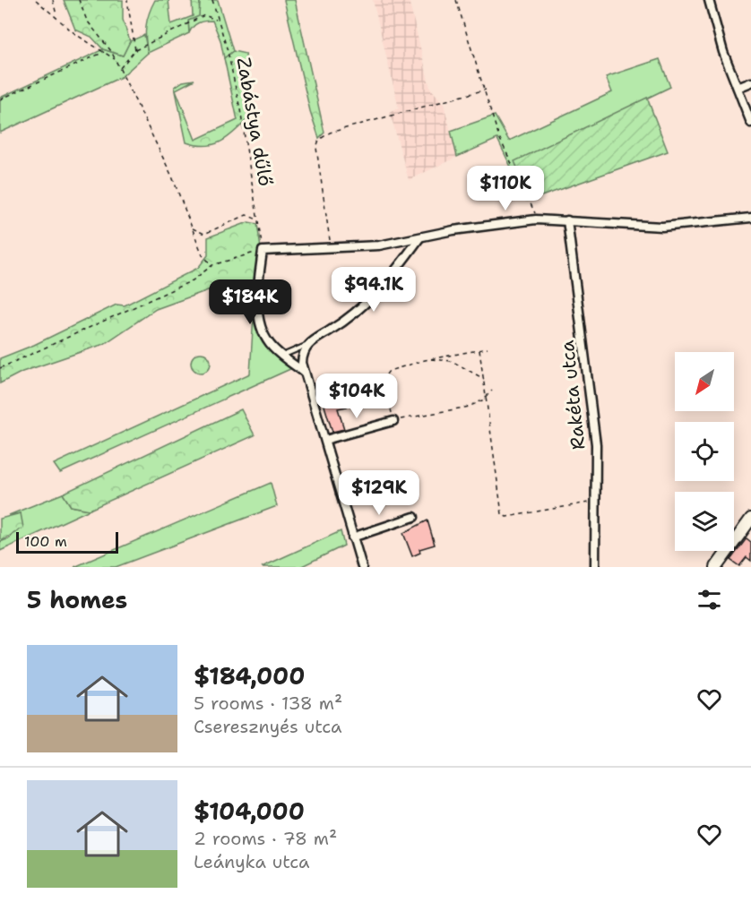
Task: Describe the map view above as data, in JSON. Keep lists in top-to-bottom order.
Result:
{
  "streets": {
    "street": ["Rakéta utca"],
    "path": ["Zabástya dűlő"]
  },
  "scale_bar": "100 m",
  "north": "bottom left",
  "page": {
    "price": [
      "$110K",
      "$94.1K",
      "$184K",
      "$104K",
      "$129K"
    ],
    "scale": "100 m",
    "heading": "5 homes",
    "list": [
      {
        "name": "$184,000",
        "note": "5 rooms · 138 m² · Cseresznyés utca"
      },
      {
        "name": "$104,000",
        "note": "2 rooms · 78 m² · Leányka utca"
      }
    ]
  }
}
